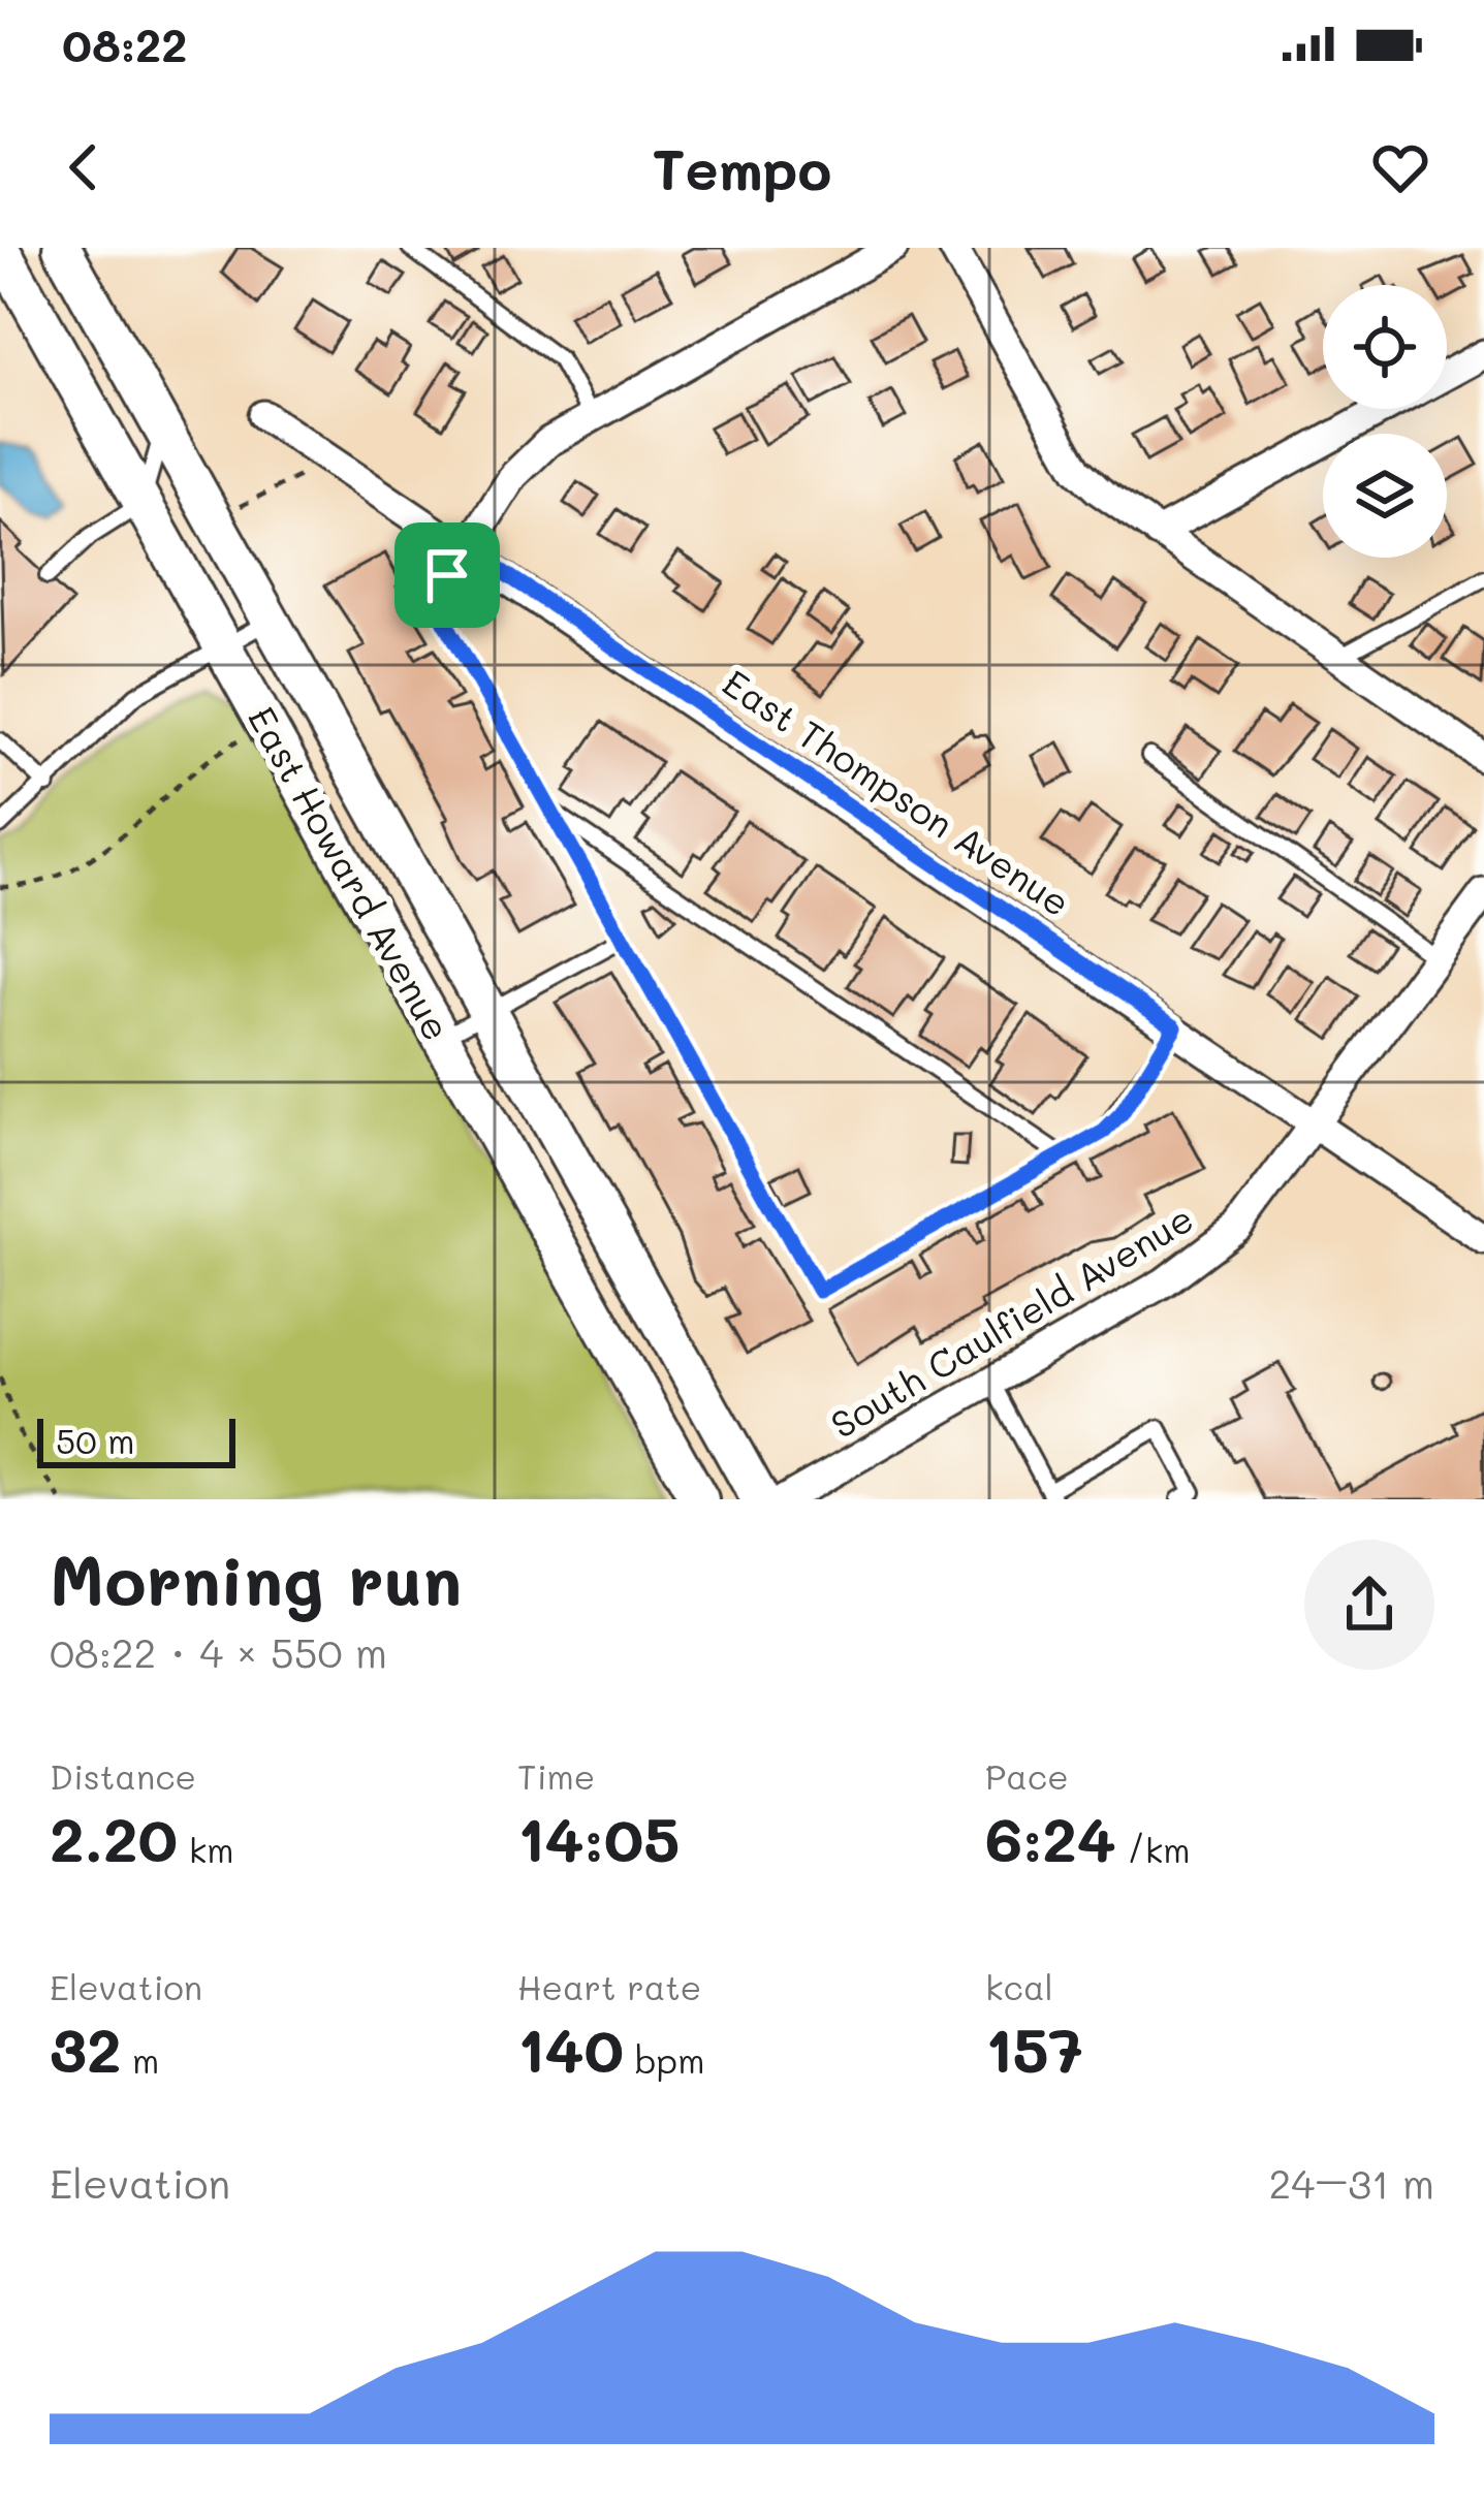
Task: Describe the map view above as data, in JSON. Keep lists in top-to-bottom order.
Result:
{
  "streets": {
    "main road": ["East Howard Avenue"],
    "street": ["East Thompson Avenue", "South Caulfield Avenue"]
  },
  "crossings": [
    ["East Thompson Avenue", "South Caulfield Avenue"]
  ],
  "scale_bar": "50 m",
  "page": {
    "status": "08:22",
    "header": "Tempo",
    "scale": "50 m",
    "heading": ["Morning run", "08:22 · 4 × 550 m"],
    "stats": [
      ["Distance", "2.20 km"],
      ["Time", "14:05"],
      ["Pace", "6:24 /km"],
      ["Elevation", "32 m"],
      ["Heart rate", "140 bpm"],
      ["kcal", "157"]
    ],
    "chart": ["Elevation", "24–31 m"]
  }
}
